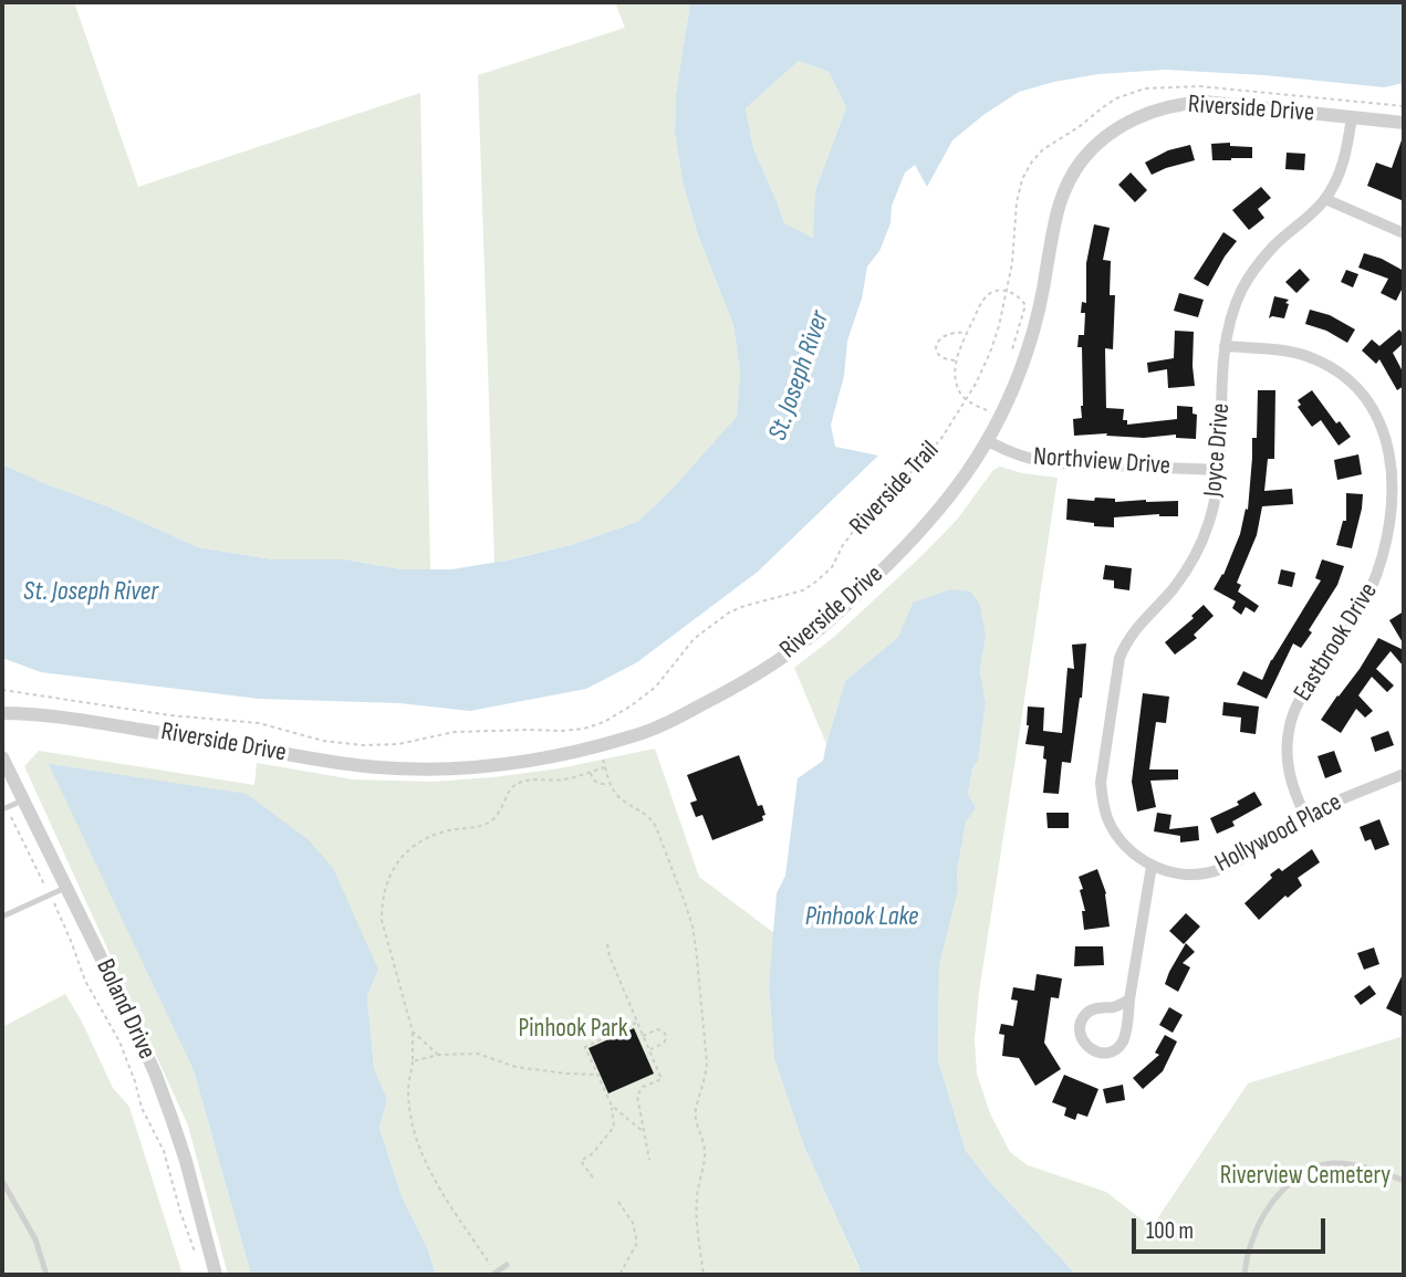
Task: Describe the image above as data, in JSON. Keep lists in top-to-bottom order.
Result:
{
  "streets": {
    "street": [
      "Riverside Drive",
      "Joyce Drive",
      "Northview Drive",
      "Eastbrook Drive",
      "Hollywood Place",
      "Boland Drive"
    ],
    "path": ["Riverside Trail"]
  },
  "crossings": [
    ["Riverside Drive", "Joyce Drive"],
    ["Riverside Drive", "Northview Drive"],
    ["Joyce Drive", "Northview Drive"],
    ["Joyce Drive", "Eastbrook Drive"],
    ["Joyce Drive", "Hollywood Place"],
    ["Eastbrook Drive", "Hollywood Place"]
  ],
  "water": ["St. Joseph River", "Pinhook Lake"],
  "parks": ["Pinhook Park", "Riverview Cemetery"],
  "scale_bar": "100 m"
}
